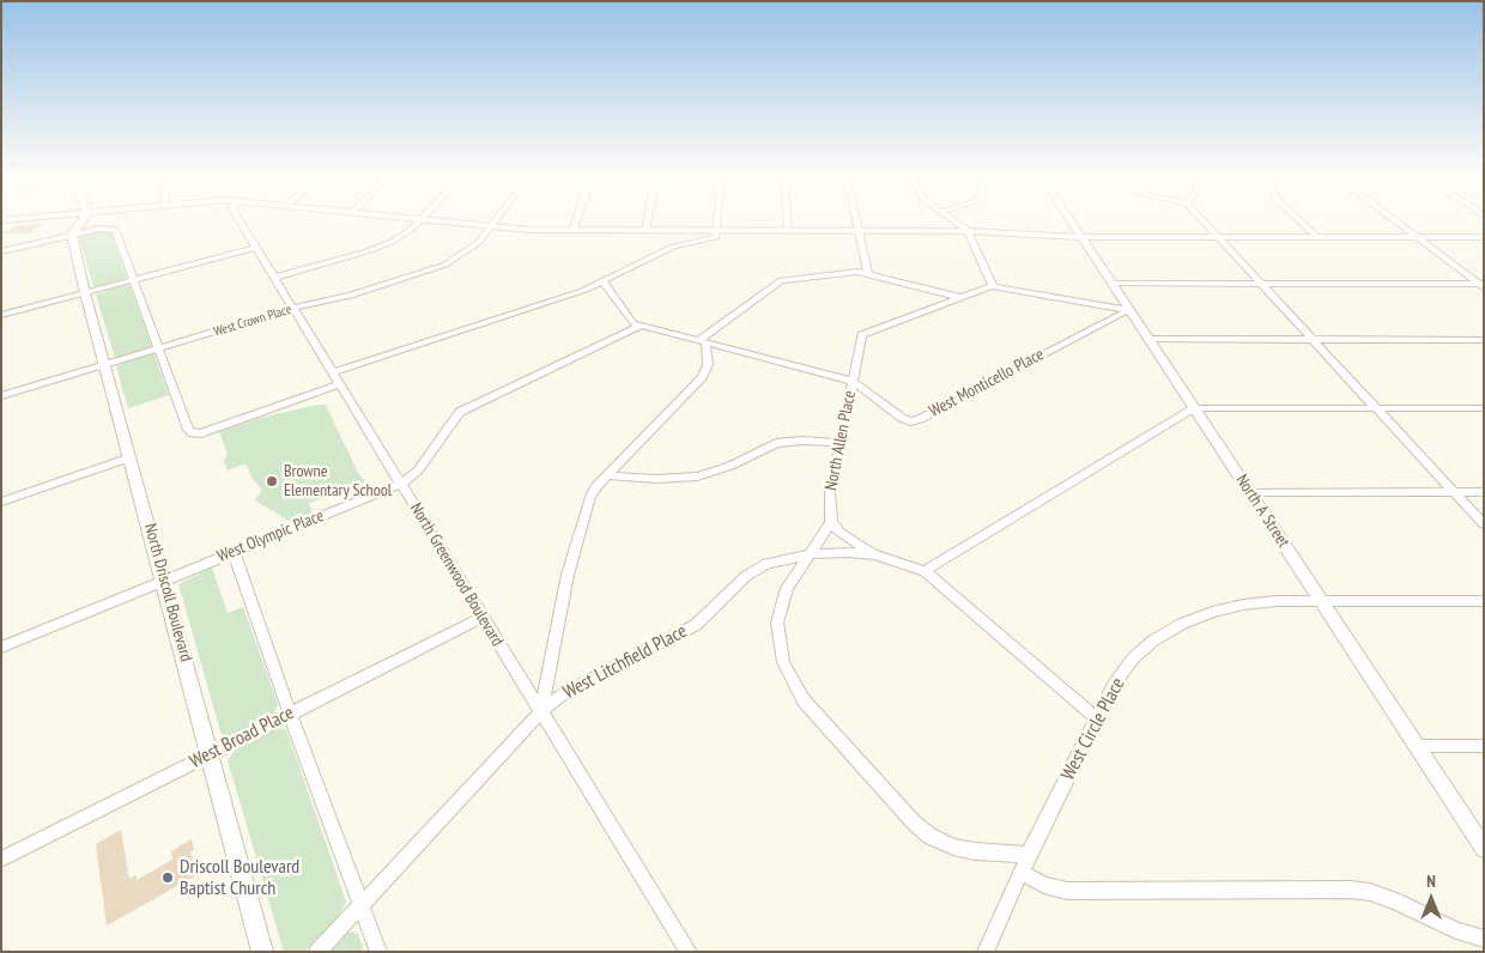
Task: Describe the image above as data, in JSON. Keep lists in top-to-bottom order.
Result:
{
  "streets": {
    "main road": ["North Driscoll Boulevard"],
    "street": [
      "West Crown Place",
      "West Monticello Place",
      "North Allen Place",
      "North A Street",
      "West Olympic Place",
      "North Greenwood Boulevard",
      "West Litchfield Place",
      "West Circle Place",
      "West Broad Place"
    ]
  },
  "crossings": [
    ["West Crown Place", "North Greenwood Boulevard"],
    ["West Crown Place", "North Driscoll Boulevard"],
    ["West Monticello Place", "North Allen Place"],
    ["West Monticello Place", "North A Street"],
    ["West Monticello Place", "West Olympic Place"],
    ["North Allen Place", "West Litchfield Place"],
    ["North A Street", "West Circle Place"],
    ["West Olympic Place", "North Greenwood Boulevard"],
    ["West Olympic Place", "North Driscoll Boulevard"],
    ["North Greenwood Boulevard", "West Litchfield Place"],
    ["North Greenwood Boulevard", "West Broad Place"],
    ["North Driscoll Boulevard", "West Broad Place"]
  ],
  "places": ["Browne Elementary School", "Driscoll Boulevard Baptist Church"],
  "north": "top"
}
